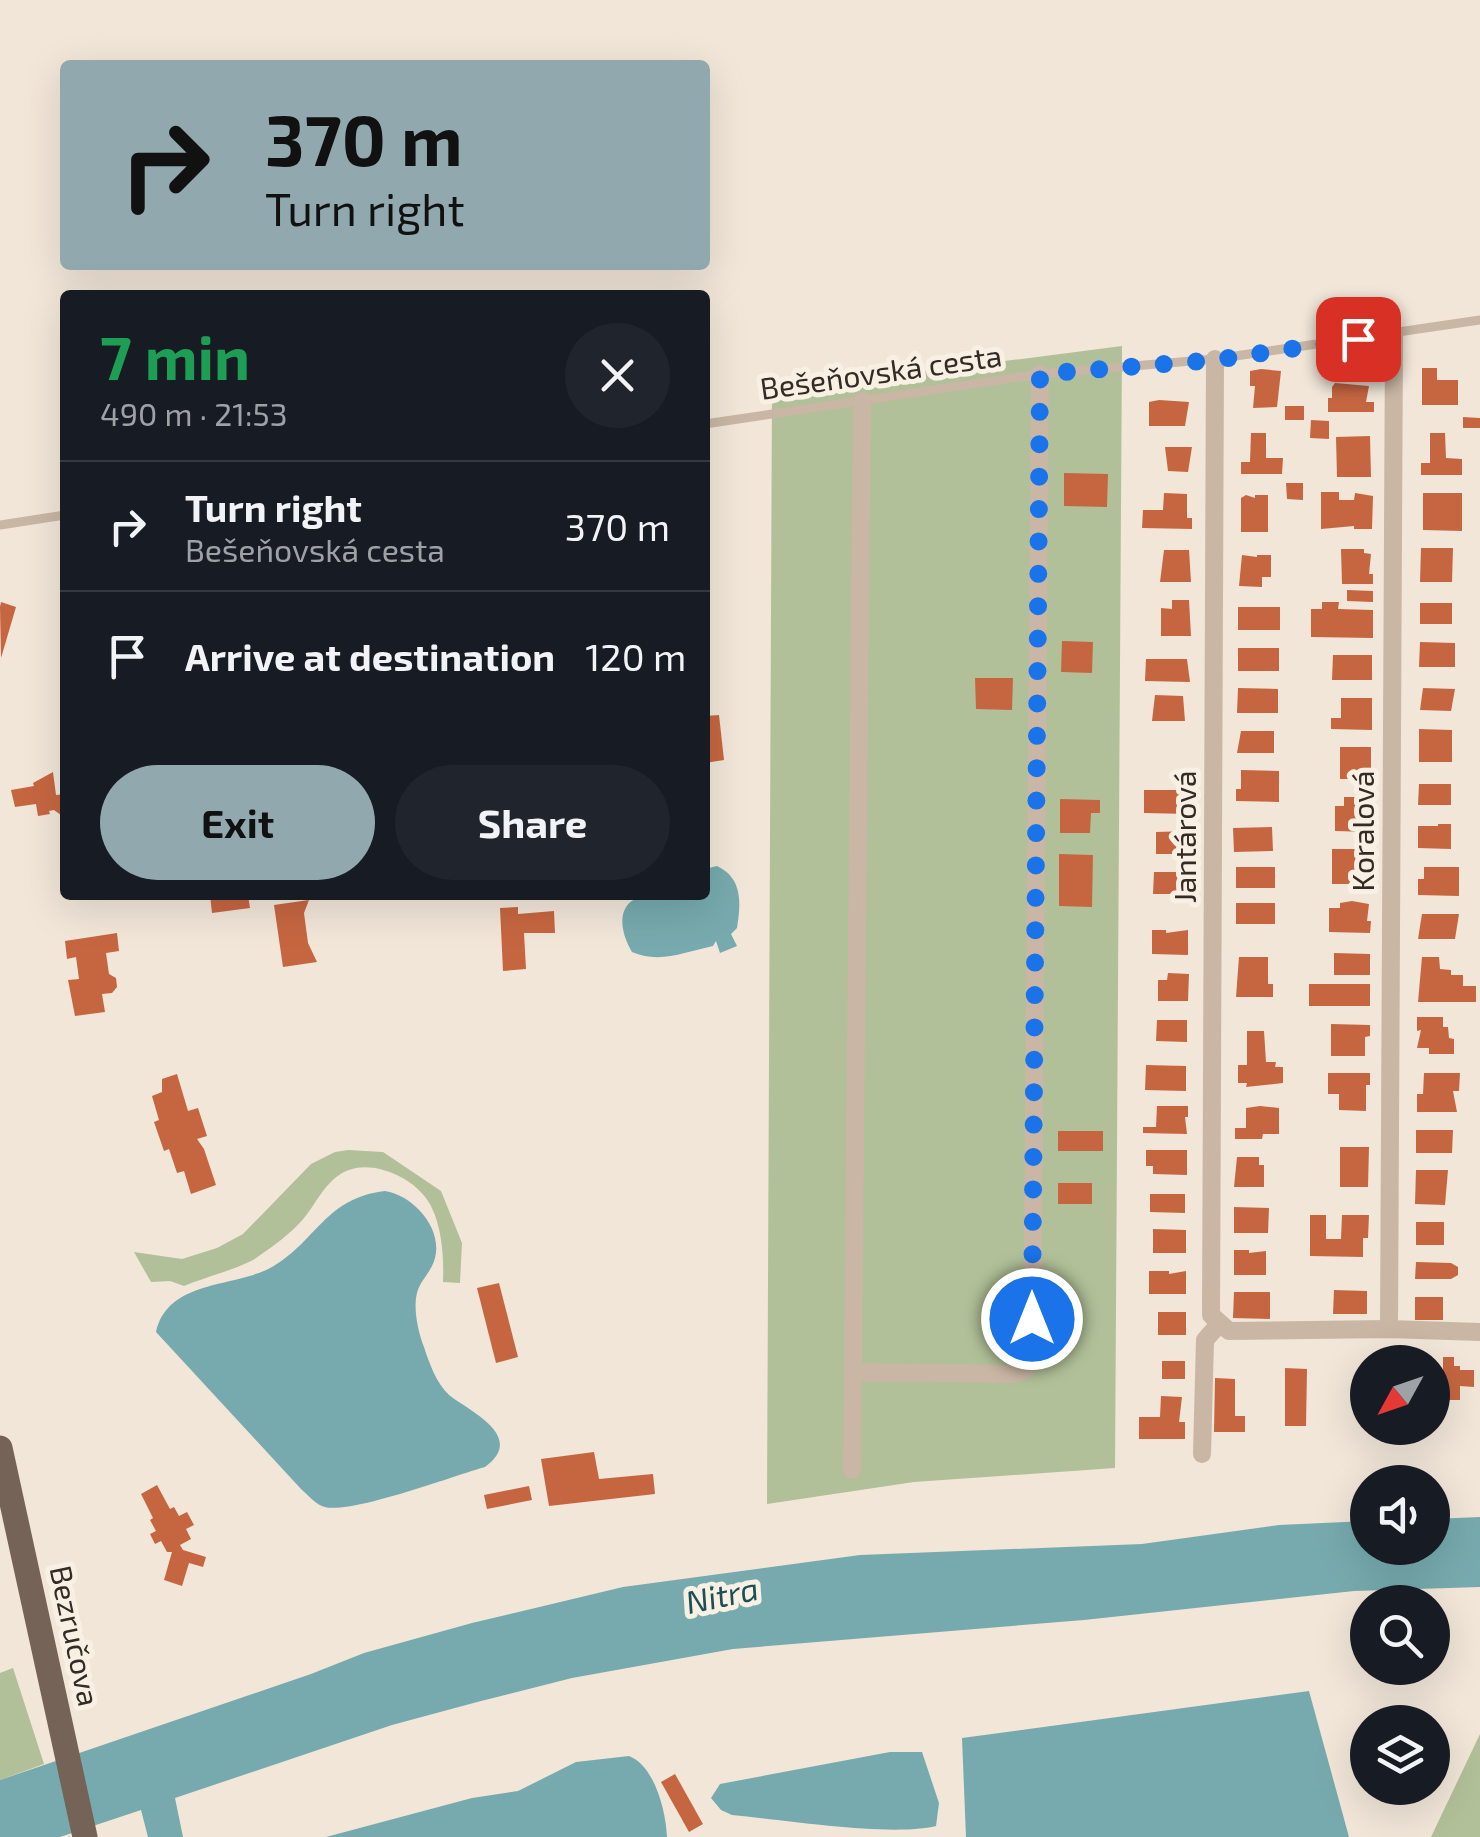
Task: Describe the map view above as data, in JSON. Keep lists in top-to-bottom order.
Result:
{
  "streets": {
    "main road": ["Bezručova"],
    "street": ["Koralová", "Jantárová"],
    "lane": ["Bešeňovská cesta"]
  },
  "crossings": [
    ["Bešeňovská cesta", "Koralová"],
    ["Bešeňovská cesta", "Jantárová"]
  ],
  "water": ["Nitra"],
  "north": "bottom left",
  "page": {
    "turn": ["370 m", "Turn right"],
    "heading": ["7 min", "490 m · 21:53"],
    "list": [
      {
        "name": "Turn right",
        "note": "Bešeňovská cesta",
        "value": "370 m"
      },
      {
        "name": "Arrive at destination",
        "value": "120 m"
      }
    ],
    "buttons": ["Exit", "Share"]
  }
}
